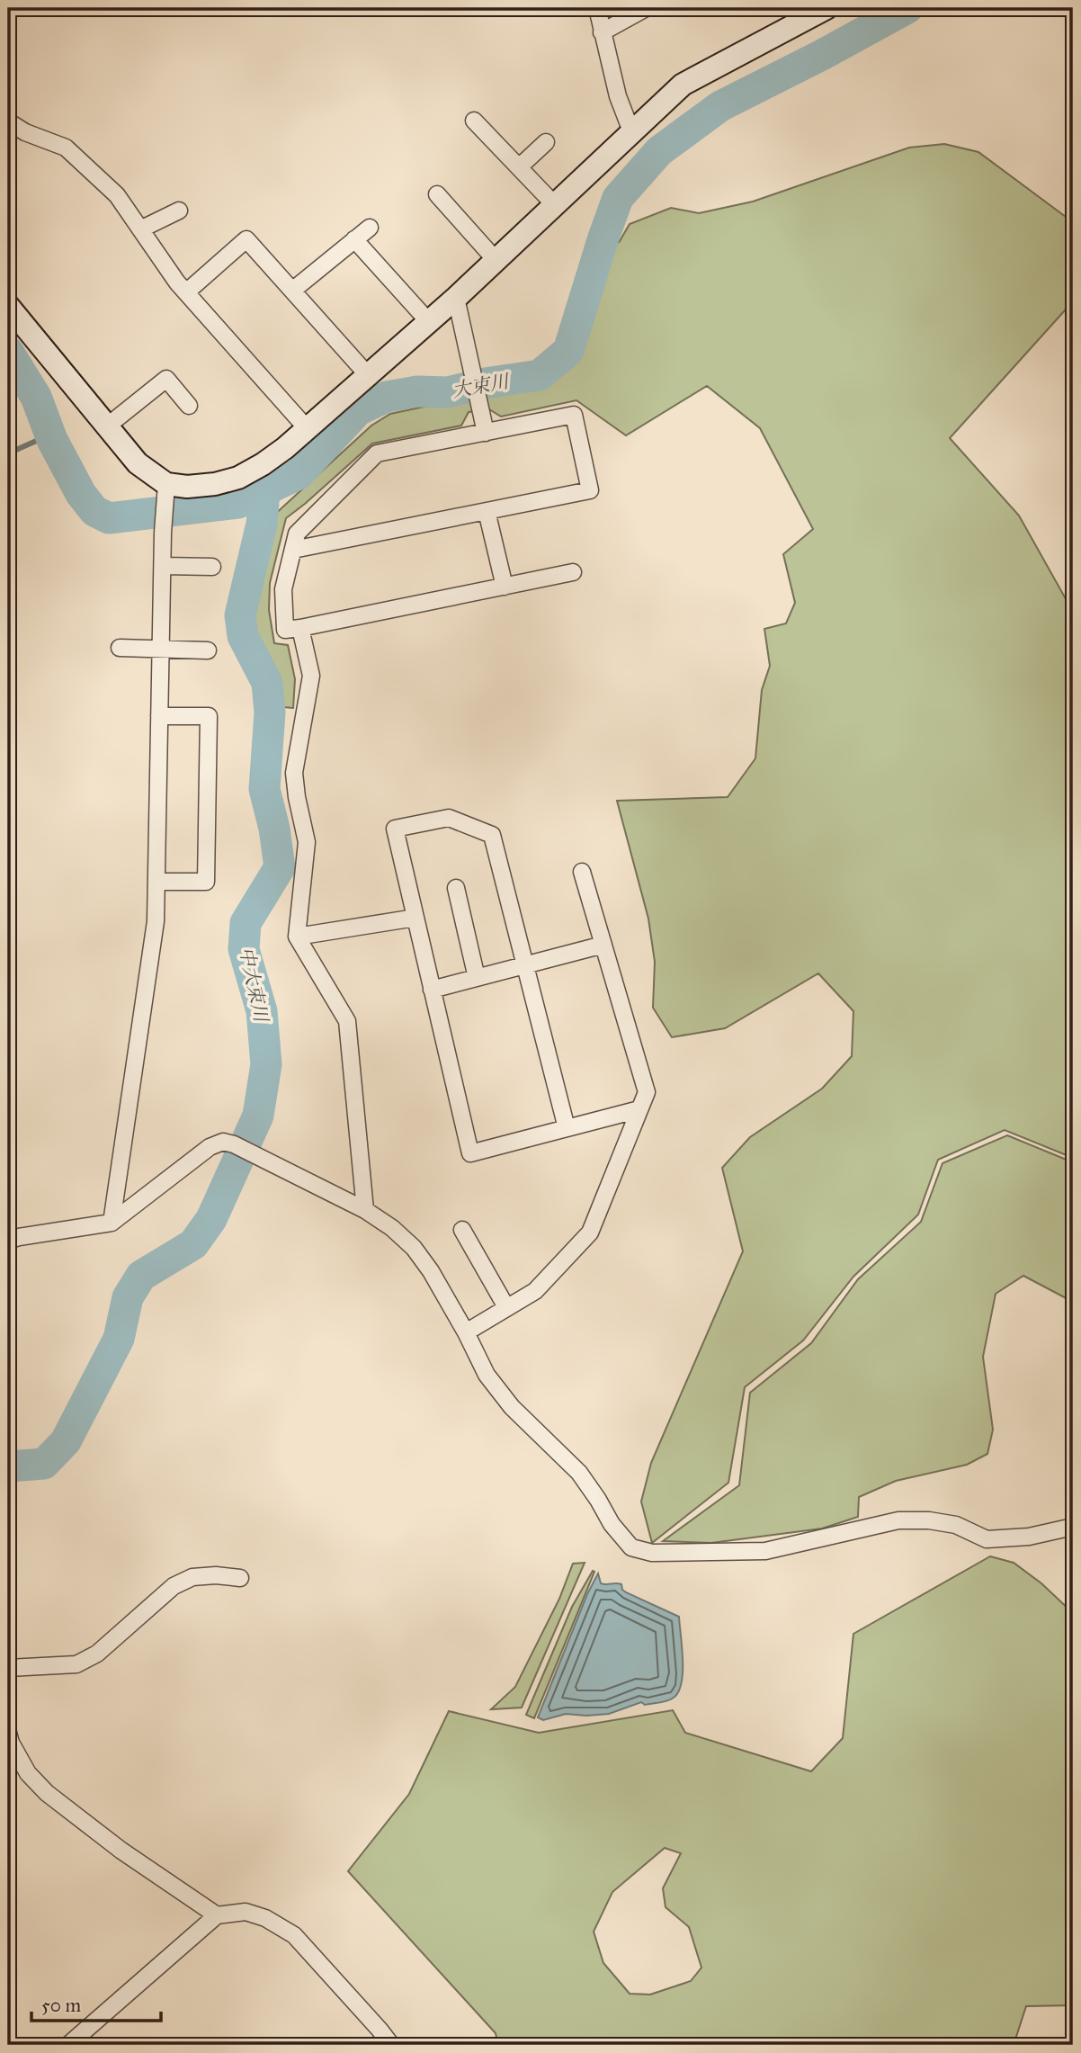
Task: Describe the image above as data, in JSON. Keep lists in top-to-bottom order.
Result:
{
  "water": ["大束川", "中大束川"],
  "scale_bar": "50 m"
}
